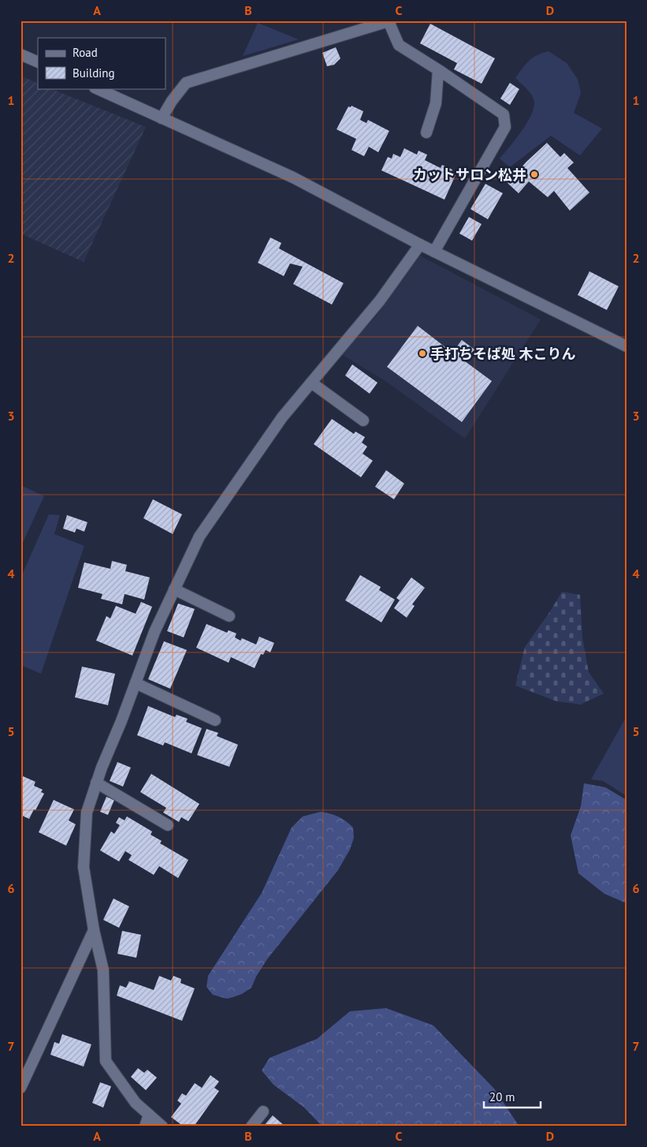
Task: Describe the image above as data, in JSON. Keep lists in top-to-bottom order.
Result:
{
  "places": ["カットサロン松井", "手打ちそば処 木こりん"],
  "legend": ["Road", "Building"],
  "scale_bar": "20 m",
  "grid": {
    "columns": [
      "A",
      "B",
      "C",
      "D"
    ],
    "rows": [
      "1",
      "2",
      "3",
      "4",
      "5",
      "6",
      "7"
    ]
  }
}
